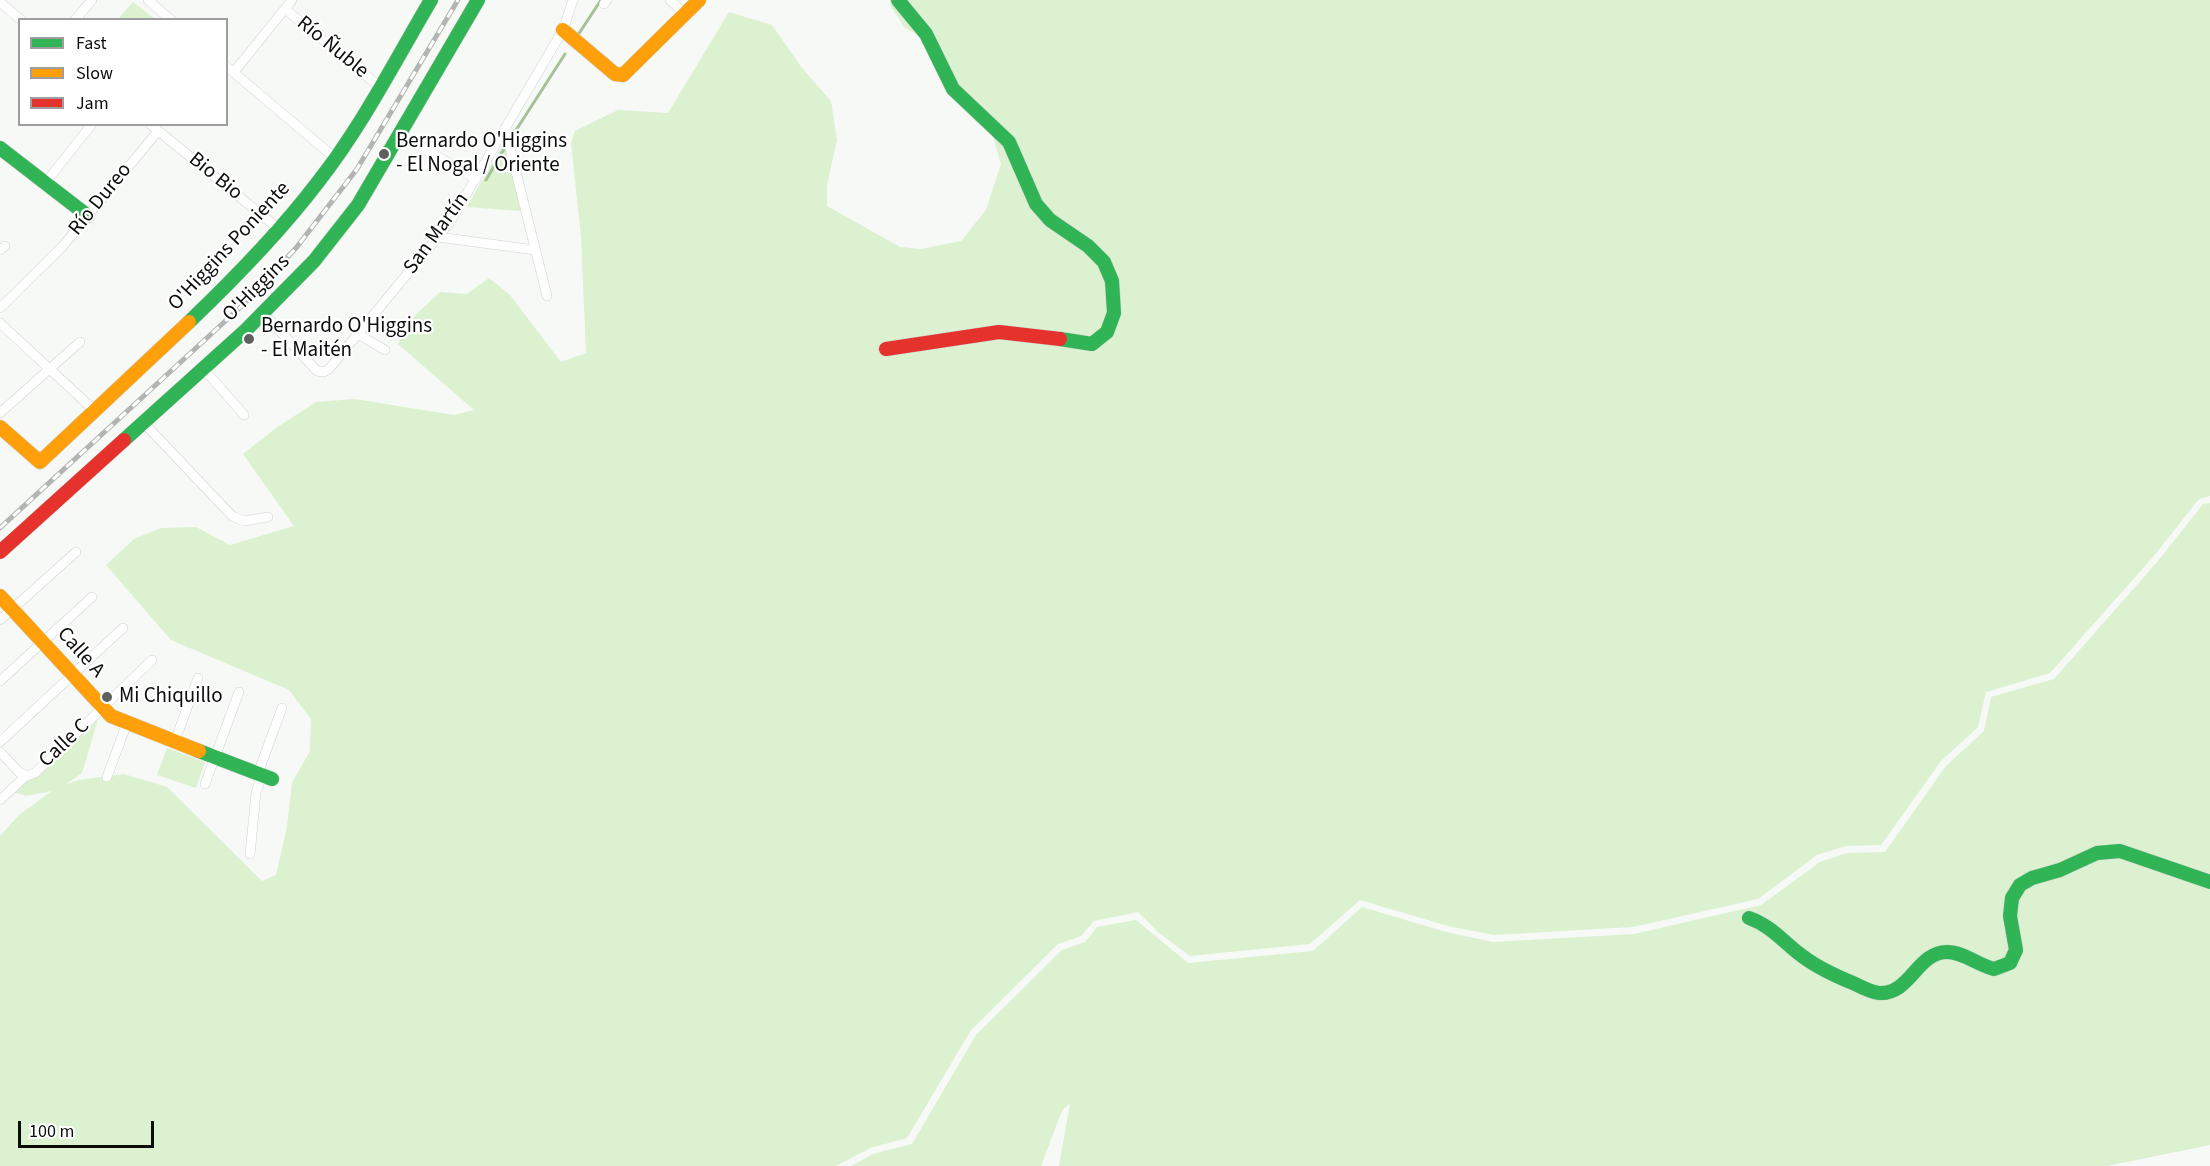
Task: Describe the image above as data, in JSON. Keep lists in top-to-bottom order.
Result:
{
  "streets": {
    "street": [
      "Río Ñuble",
      "Bio Bio",
      "Río Dureo",
      "San Martín",
      "O'Higgins Poniente",
      "O'Higgins",
      "Calle A",
      "Calle C"
    ]
  },
  "crossings": [
    ["Río Ñuble", "O'Higgins Poniente"],
    ["Bio Bio", "Río Dureo"],
    ["Bio Bio", "O'Higgins Poniente"],
    ["San Martín", "O'Higgins"],
    ["Calle A", "Calle C"]
  ],
  "places": ["Bernardo O'Higgins - El Nogal / Oriente", "Bernardo O'Higgins - El Maitén", "Mi Chiquillo"],
  "legend": ["Fast", "Slow", "Jam"],
  "scale_bar": "100 m"
}
